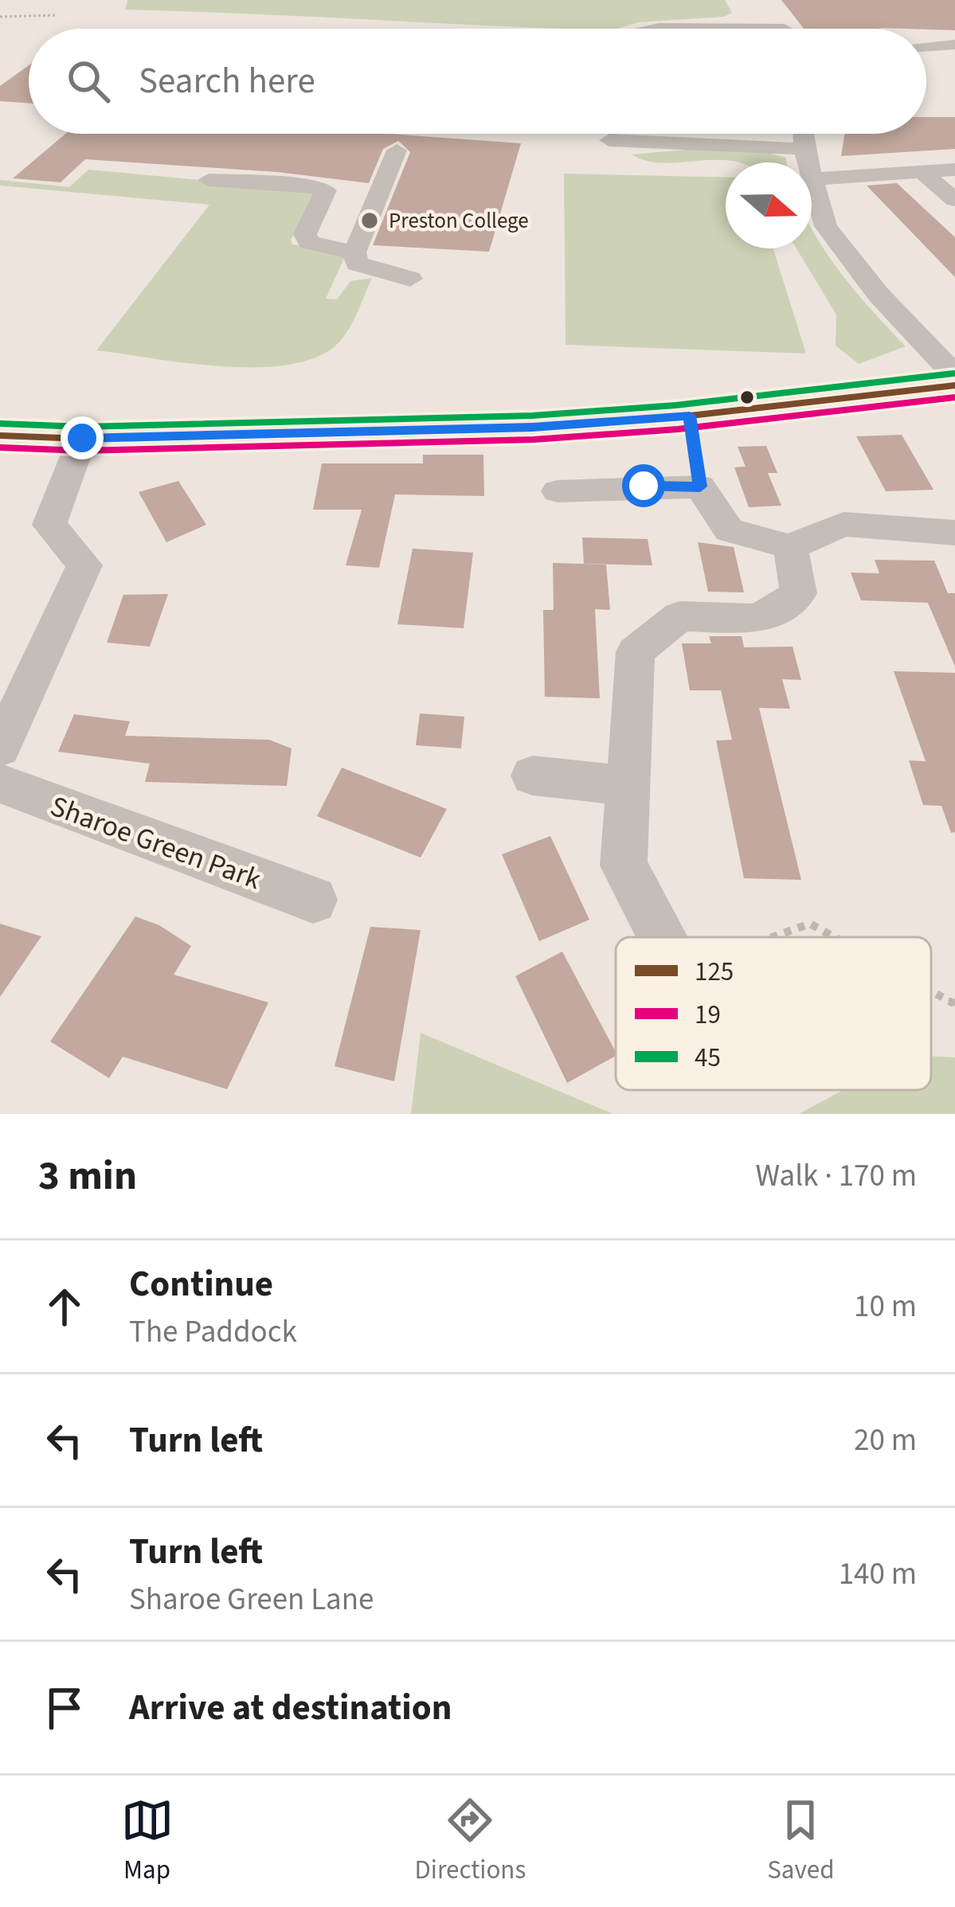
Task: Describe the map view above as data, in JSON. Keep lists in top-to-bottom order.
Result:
{
  "streets": {
    "street": ["Sharoe Green Park"]
  },
  "places": ["Preston College"],
  "lines": ["transit line 45", "transit line 125", "transit line 19"],
  "legend": ["125", "19", "45"],
  "north": "right",
  "page": {
    "search": "Search here",
    "heading": ["3 min", "Walk · 170 m"],
    "list": [
      ["Continue", "The Paddock", "10 m"],
      ["Turn left", "20 m"],
      ["Turn left", "Sharoe Green Lane", "140 m"],
      "Arrive at destination"
    ],
    "nav": ["Map", "Directions", "Saved"]
  }
}
